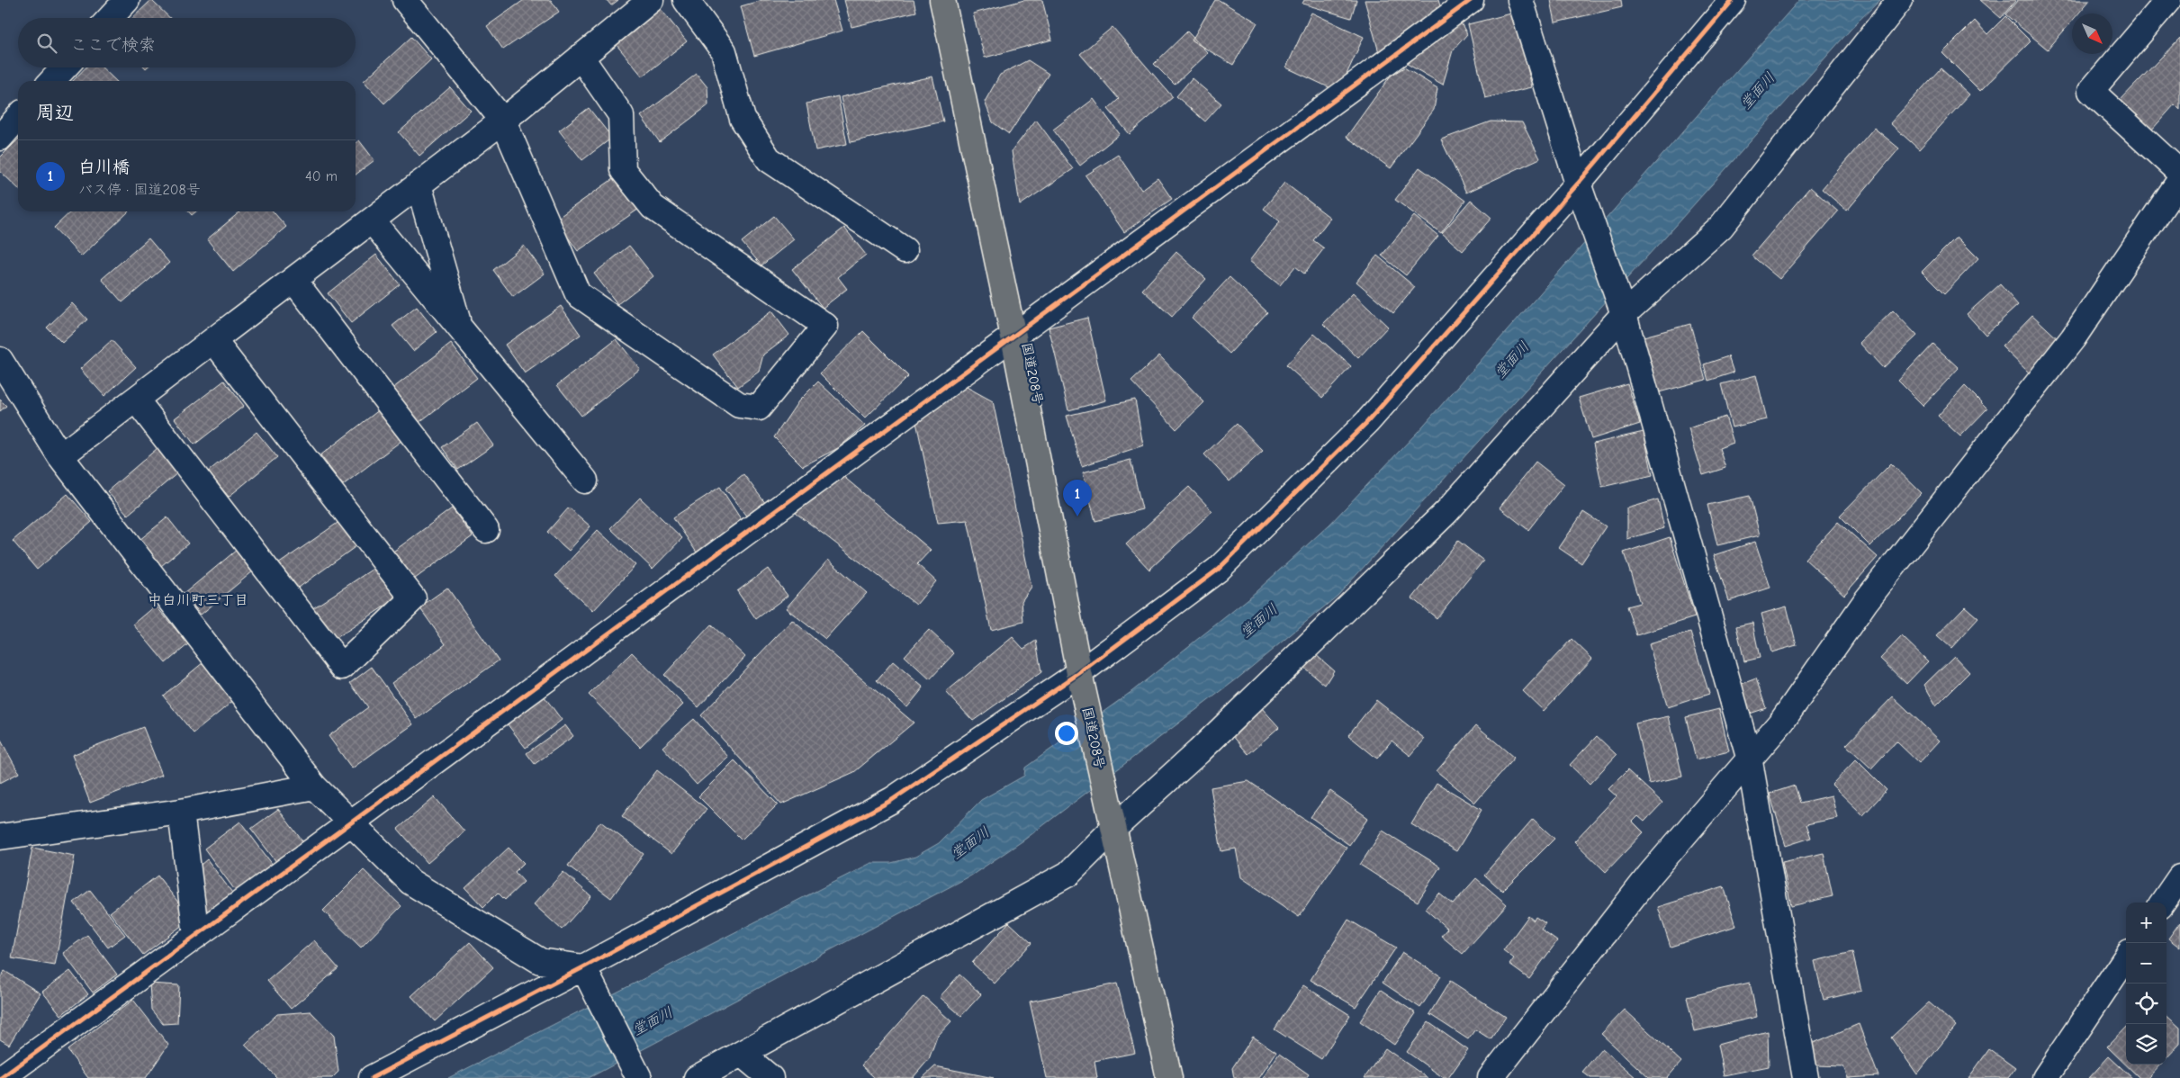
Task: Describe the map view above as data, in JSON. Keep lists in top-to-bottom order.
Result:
{
  "streets": {
    "highway": ["国道208号"]
  },
  "districts": ["中白川町三丁目"],
  "water": ["堂面川"],
  "north": "bottom right",
  "page": {
    "search": "ここで検索",
    "heading": "周辺",
    "list": [
      {
        "mark": "1",
        "name": "白川橋",
        "note": "バス停 · 国道208号",
        "value": "40 m"
      }
    ],
    "pins": "1",
    "map_buttons": ["+", "−"]
  }
}
